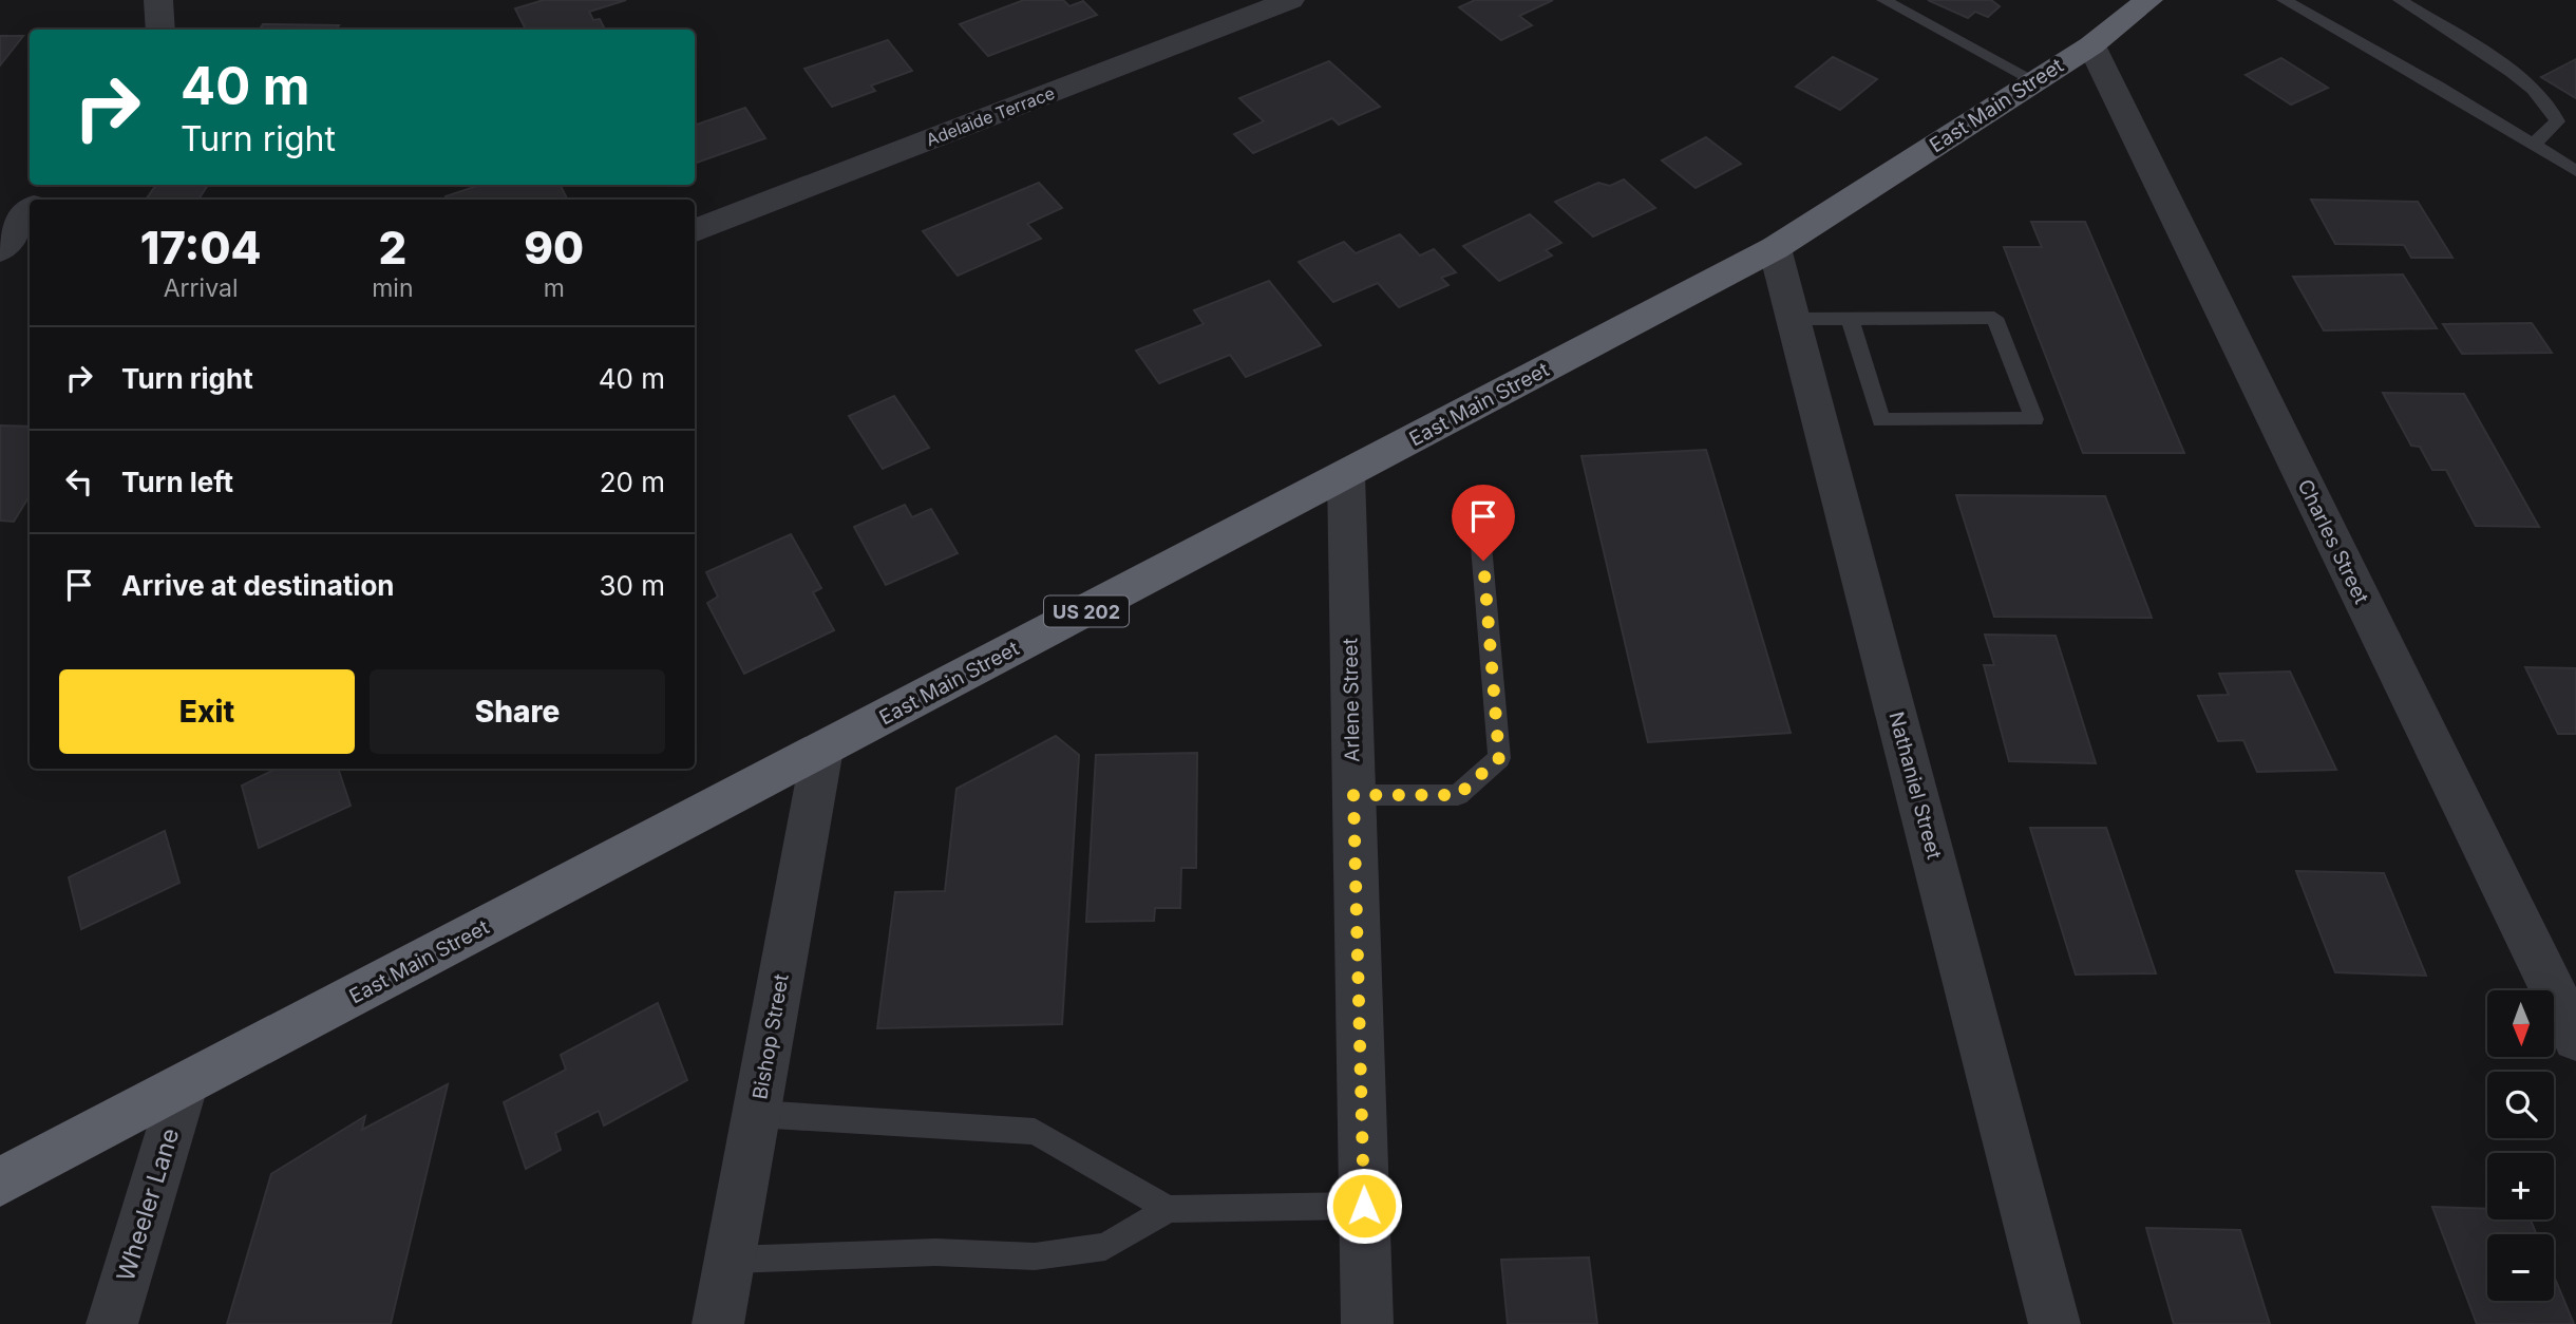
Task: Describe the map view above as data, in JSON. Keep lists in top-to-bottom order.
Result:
{
  "streets": {
    "highway": ["East Main Street", "US 202"],
    "street": [
      "Adelaide Terrace",
      "Charles Street",
      "Arlene Street",
      "Nathaniel Street",
      "Bishop Street",
      "Wheeler Lane"
    ]
  },
  "crossings": [
    ["East Main Street", "Charles Street"],
    ["East Main Street", "Arlene Street"],
    ["East Main Street", "Nathaniel Street"],
    ["East Main Street", "Bishop Street"],
    ["East Main Street", "Wheeler Lane"]
  ],
  "north": "bottom",
  "page": {
    "turn": ["40 m", "Turn right"],
    "eta": [
      "17:04",
      "Arrival",
      "2",
      "min",
      "90",
      "m"
    ],
    "list": [
      {
        "name": "Turn right",
        "value": "40 m"
      },
      {
        "name": "Turn left",
        "value": "20 m"
      },
      {
        "name": "Arrive at destination",
        "value": "30 m"
      }
    ],
    "buttons": ["Exit", "Share"],
    "map_buttons": ["+", "−"]
  }
}
